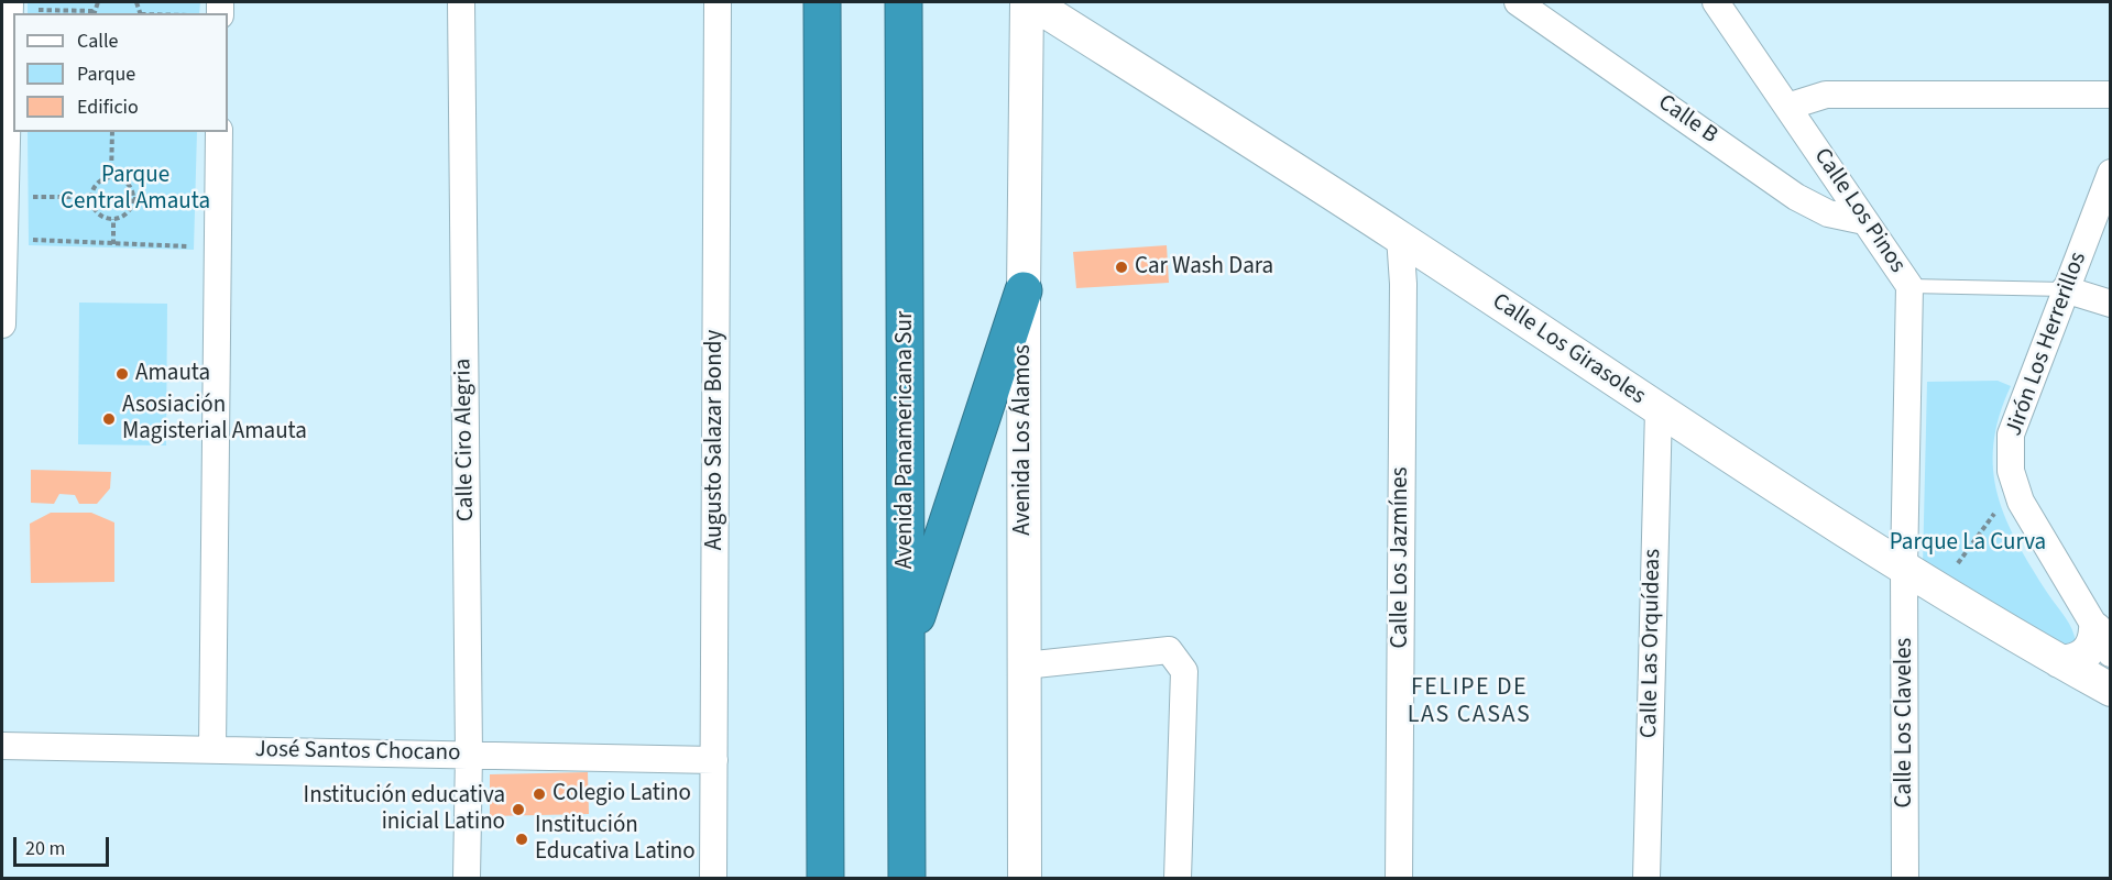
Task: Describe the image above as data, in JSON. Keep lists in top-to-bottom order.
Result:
{
  "streets": {
    "highway": ["Avenida Panamericana Sur"],
    "street": [
      "Calle B",
      "Calle Los Pinos",
      "Jirón Los Herrerillos",
      "Calle Los Girasoles",
      "Calle Ciro Alegria",
      "Augusto Salazar Bondy",
      "Avenida Los Álamos",
      "Calle Los Jazmínes",
      "Calle Las Orquídeas",
      "Calle Los Claveles",
      "José Santos Chocano"
    ]
  },
  "crossings": [
    ["Calle B", "Calle Los Pinos"],
    ["Calle Los Pinos", "Calle Los Girasoles"],
    ["Calle Los Pinos", "Calle Los Claveles"],
    ["Calle Los Girasoles", "Avenida Los Álamos"],
    ["Calle Los Girasoles", "Calle Los Jazmínes"],
    ["Calle Los Girasoles", "Calle Las Orquídeas"],
    ["Calle Los Girasoles", "Calle Los Claveles"],
    ["Calle Ciro Alegria", "José Santos Chocano"],
    ["Augusto Salazar Bondy", "José Santos Chocano"]
  ],
  "districts": ["FELIPE DE LAS CASAS"],
  "parks": ["Parque Central Amauta", "Parque La Curva"],
  "places": [
    "Car Wash Dara",
    "Amauta",
    "Asosiación Magisterial Amauta",
    "Colegio Latino",
    "Institución educativa inicial Latino",
    "Institución Educativa Latino"
  ],
  "legend": ["Calle", "Parque", "Edificio"],
  "scale_bar": "20 m"
}
